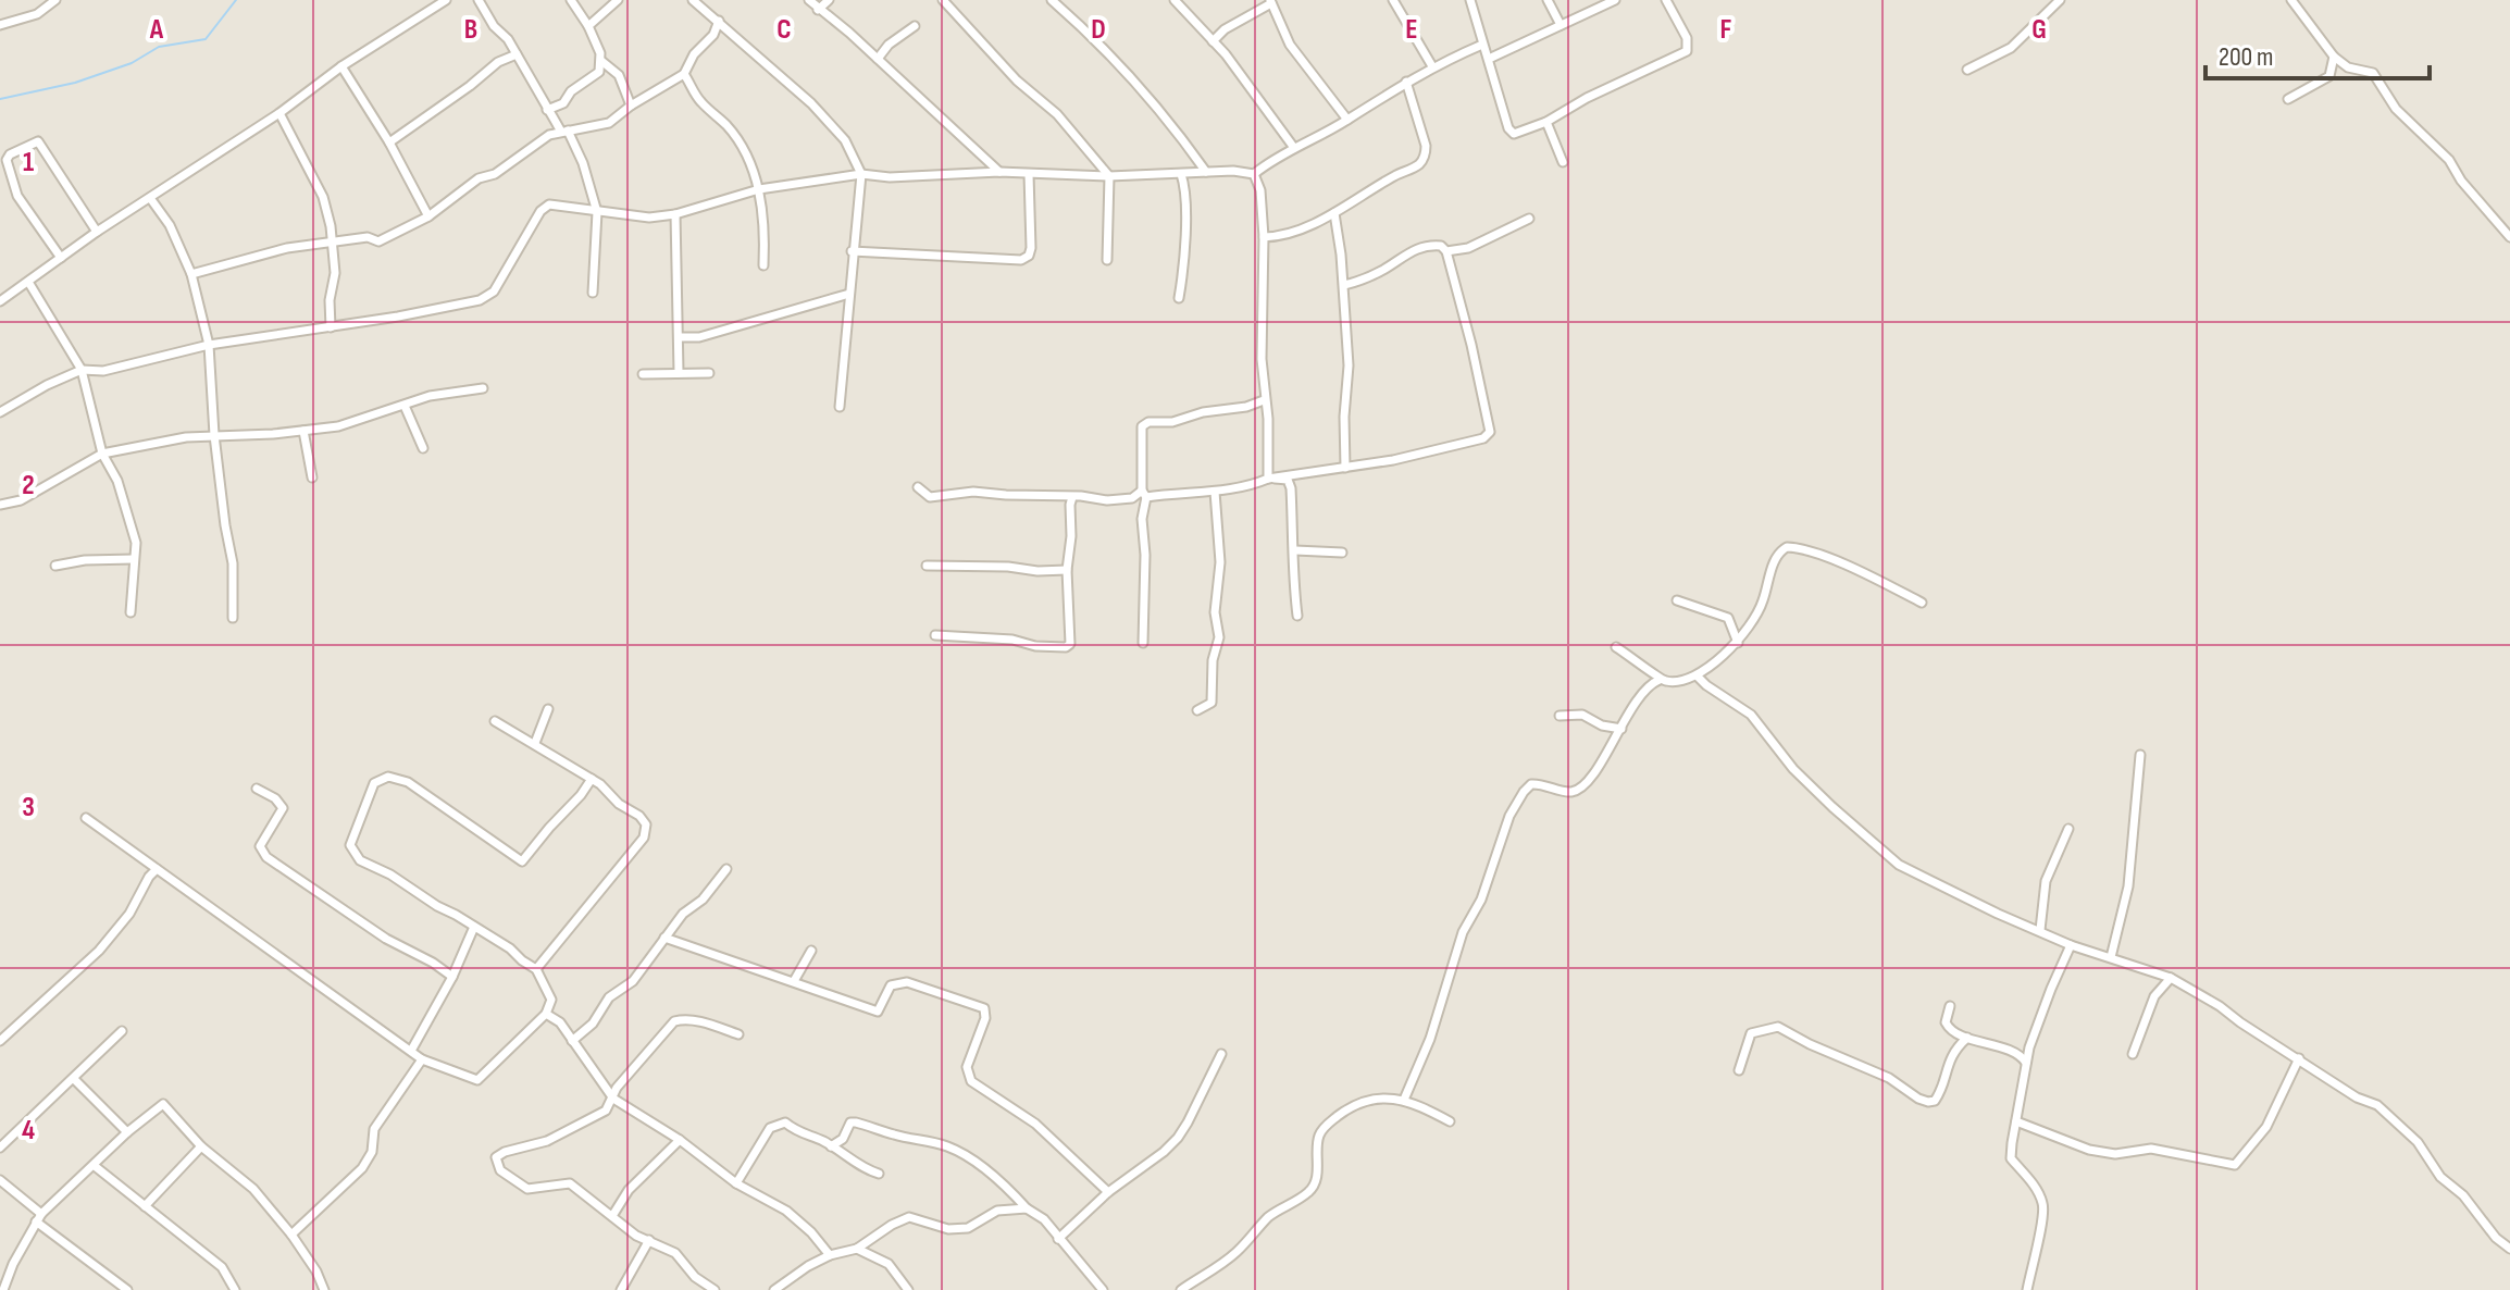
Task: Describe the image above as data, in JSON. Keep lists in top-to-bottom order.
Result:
{
  "scale_bar": "200 m",
  "grid": {
    "columns": [
      "A",
      "B",
      "C",
      "D",
      "E",
      "F",
      "G"
    ],
    "rows": [
      "1",
      "2",
      "3",
      "4"
    ]
  }
}
